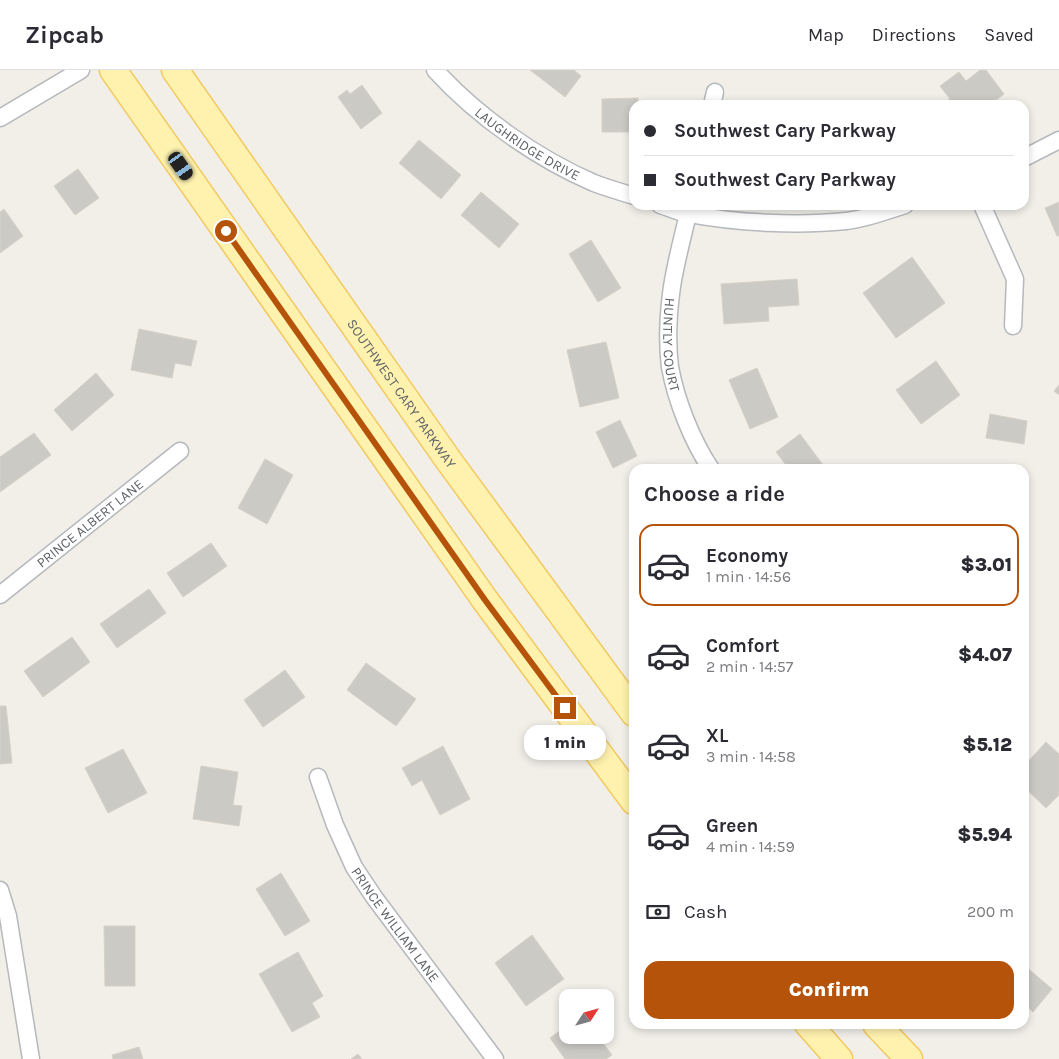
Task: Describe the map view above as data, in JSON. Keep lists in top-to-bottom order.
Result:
{
  "streets": {
    "main road": ["SOUTHWEST CARY PARKWAY"],
    "street": [
      "LAUGHRIDGE DRIVE",
      "HUNTLY COURT",
      "PRINCE ALBERT LANE",
      "PRINCE WILLIAM LANE"
    ]
  },
  "north": "top right",
  "page": {
    "header": "Zipcab",
    "nav": ["Map", "Directions", "Saved"],
    "banner": ["Southwest Cary Parkway", "Southwest Cary Parkway"],
    "heading": "Choose a ride",
    "list": [
      {
        "name": "Economy",
        "note": "1 min · 14:56",
        "value": "$3.01"
      },
      {
        "name": "Comfort",
        "note": "2 min · 14:57",
        "value": "$4.07"
      },
      {
        "name": "XL",
        "note": "3 min · 14:58",
        "value": "$5.12"
      },
      {
        "name": "Green",
        "note": "4 min · 14:59",
        "value": "$5.94"
      }
    ],
    "bubble": "1 min",
    "pay": ["Cash", "200 m"],
    "buttons": "Confirm"
  }
}
